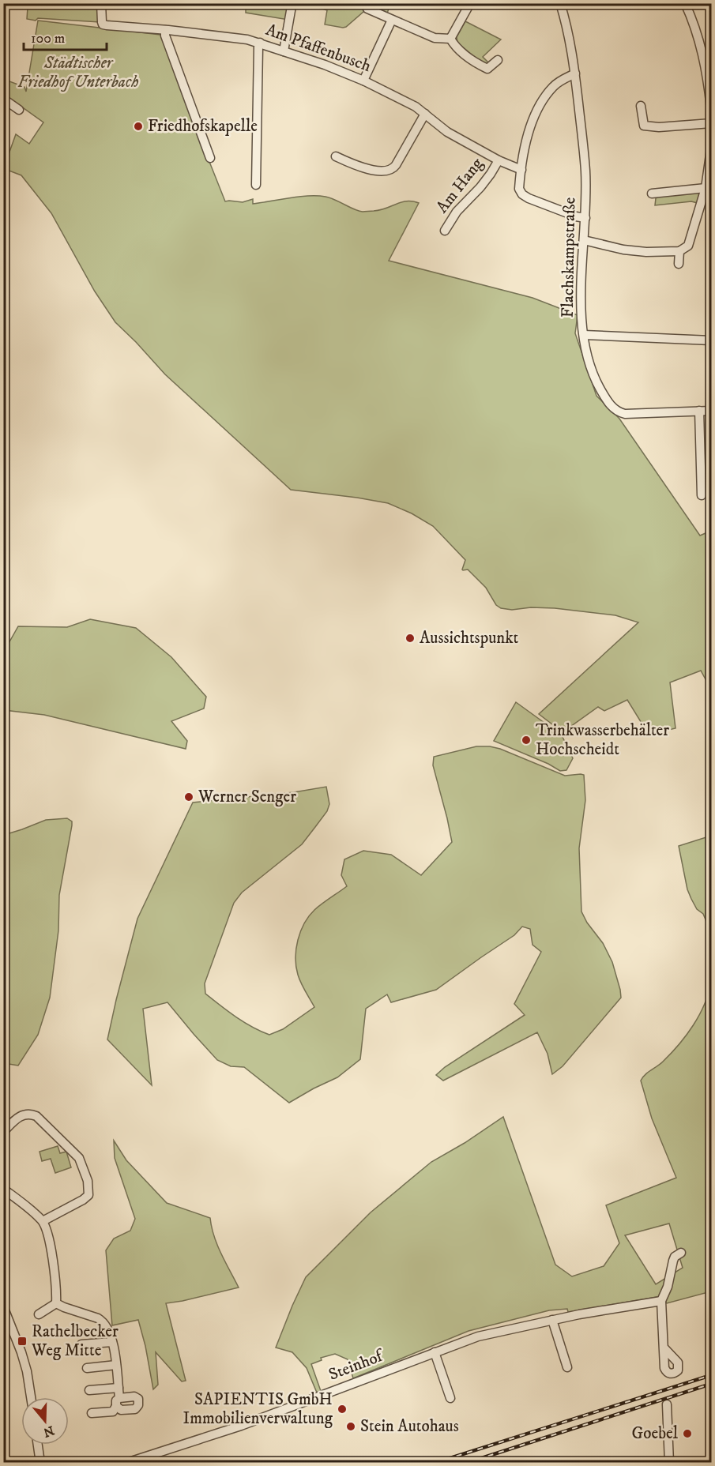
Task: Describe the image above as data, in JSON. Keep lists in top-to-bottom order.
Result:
{
  "streets": {
    "street": [
      "Am Pfaffenbusch",
      "Am Hang",
      "Flachskampstraße",
      "Steinhof"
    ]
  },
  "crossings": [
    ["Am Pfaffenbusch", "Am Hang"]
  ],
  "parks": ["Städtischer Friedhof Unterbach"],
  "places": {
    "other": [
      "Friedhofskapelle",
      "Aussichtspunkt",
      "Trinkwasserbehälter Hochscheidt",
      "Werner Senger",
      "SAPIENTIS GmbH Immobilienverwaltung",
      "Stein Autohaus",
      "Goebel"
    ],
    "transit": ["Rathelbecker Weg Mitte"]
  },
  "scale_bar": "100 m",
  "north": "bottom"
}
